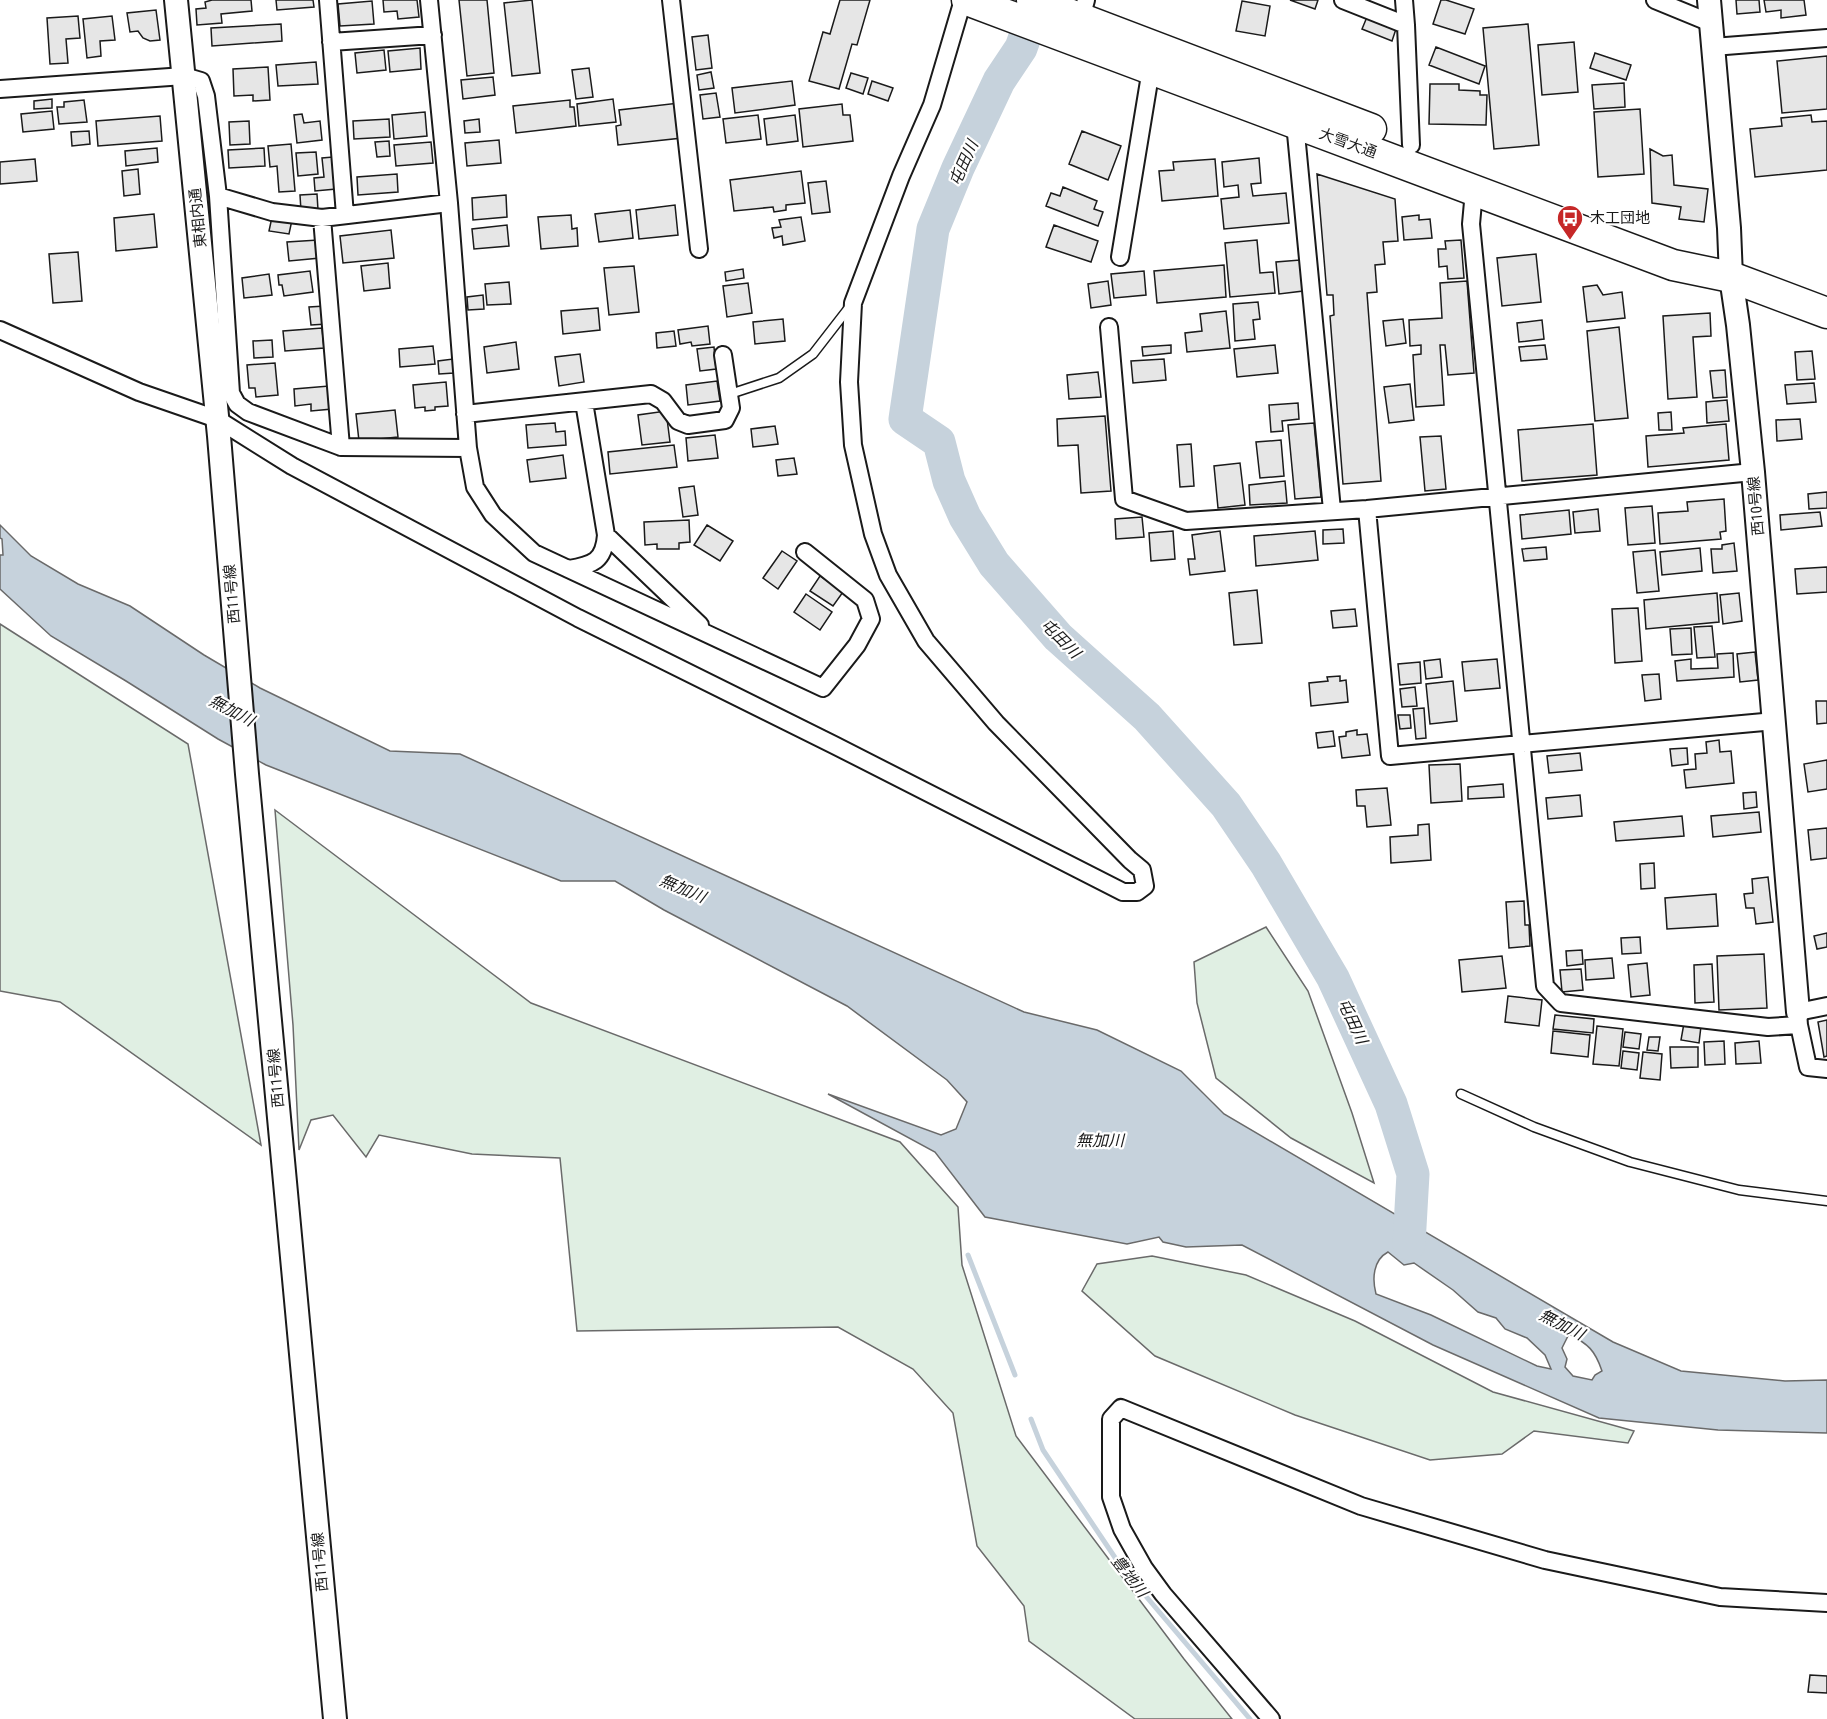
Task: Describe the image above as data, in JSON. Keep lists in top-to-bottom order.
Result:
{
  "streets": {
    "highway": ["大雪大通"],
    "street": ["東相内通", "西10号線", "西11号線"]
  },
  "crossings": [
    ["大雪大通", "西10号線"],
    ["東相内通", "西11号線"]
  ],
  "water": ["屯田川", "無加川", "豊地川"],
  "places": {
    "bus stop": ["木工団地"]
  }
}
